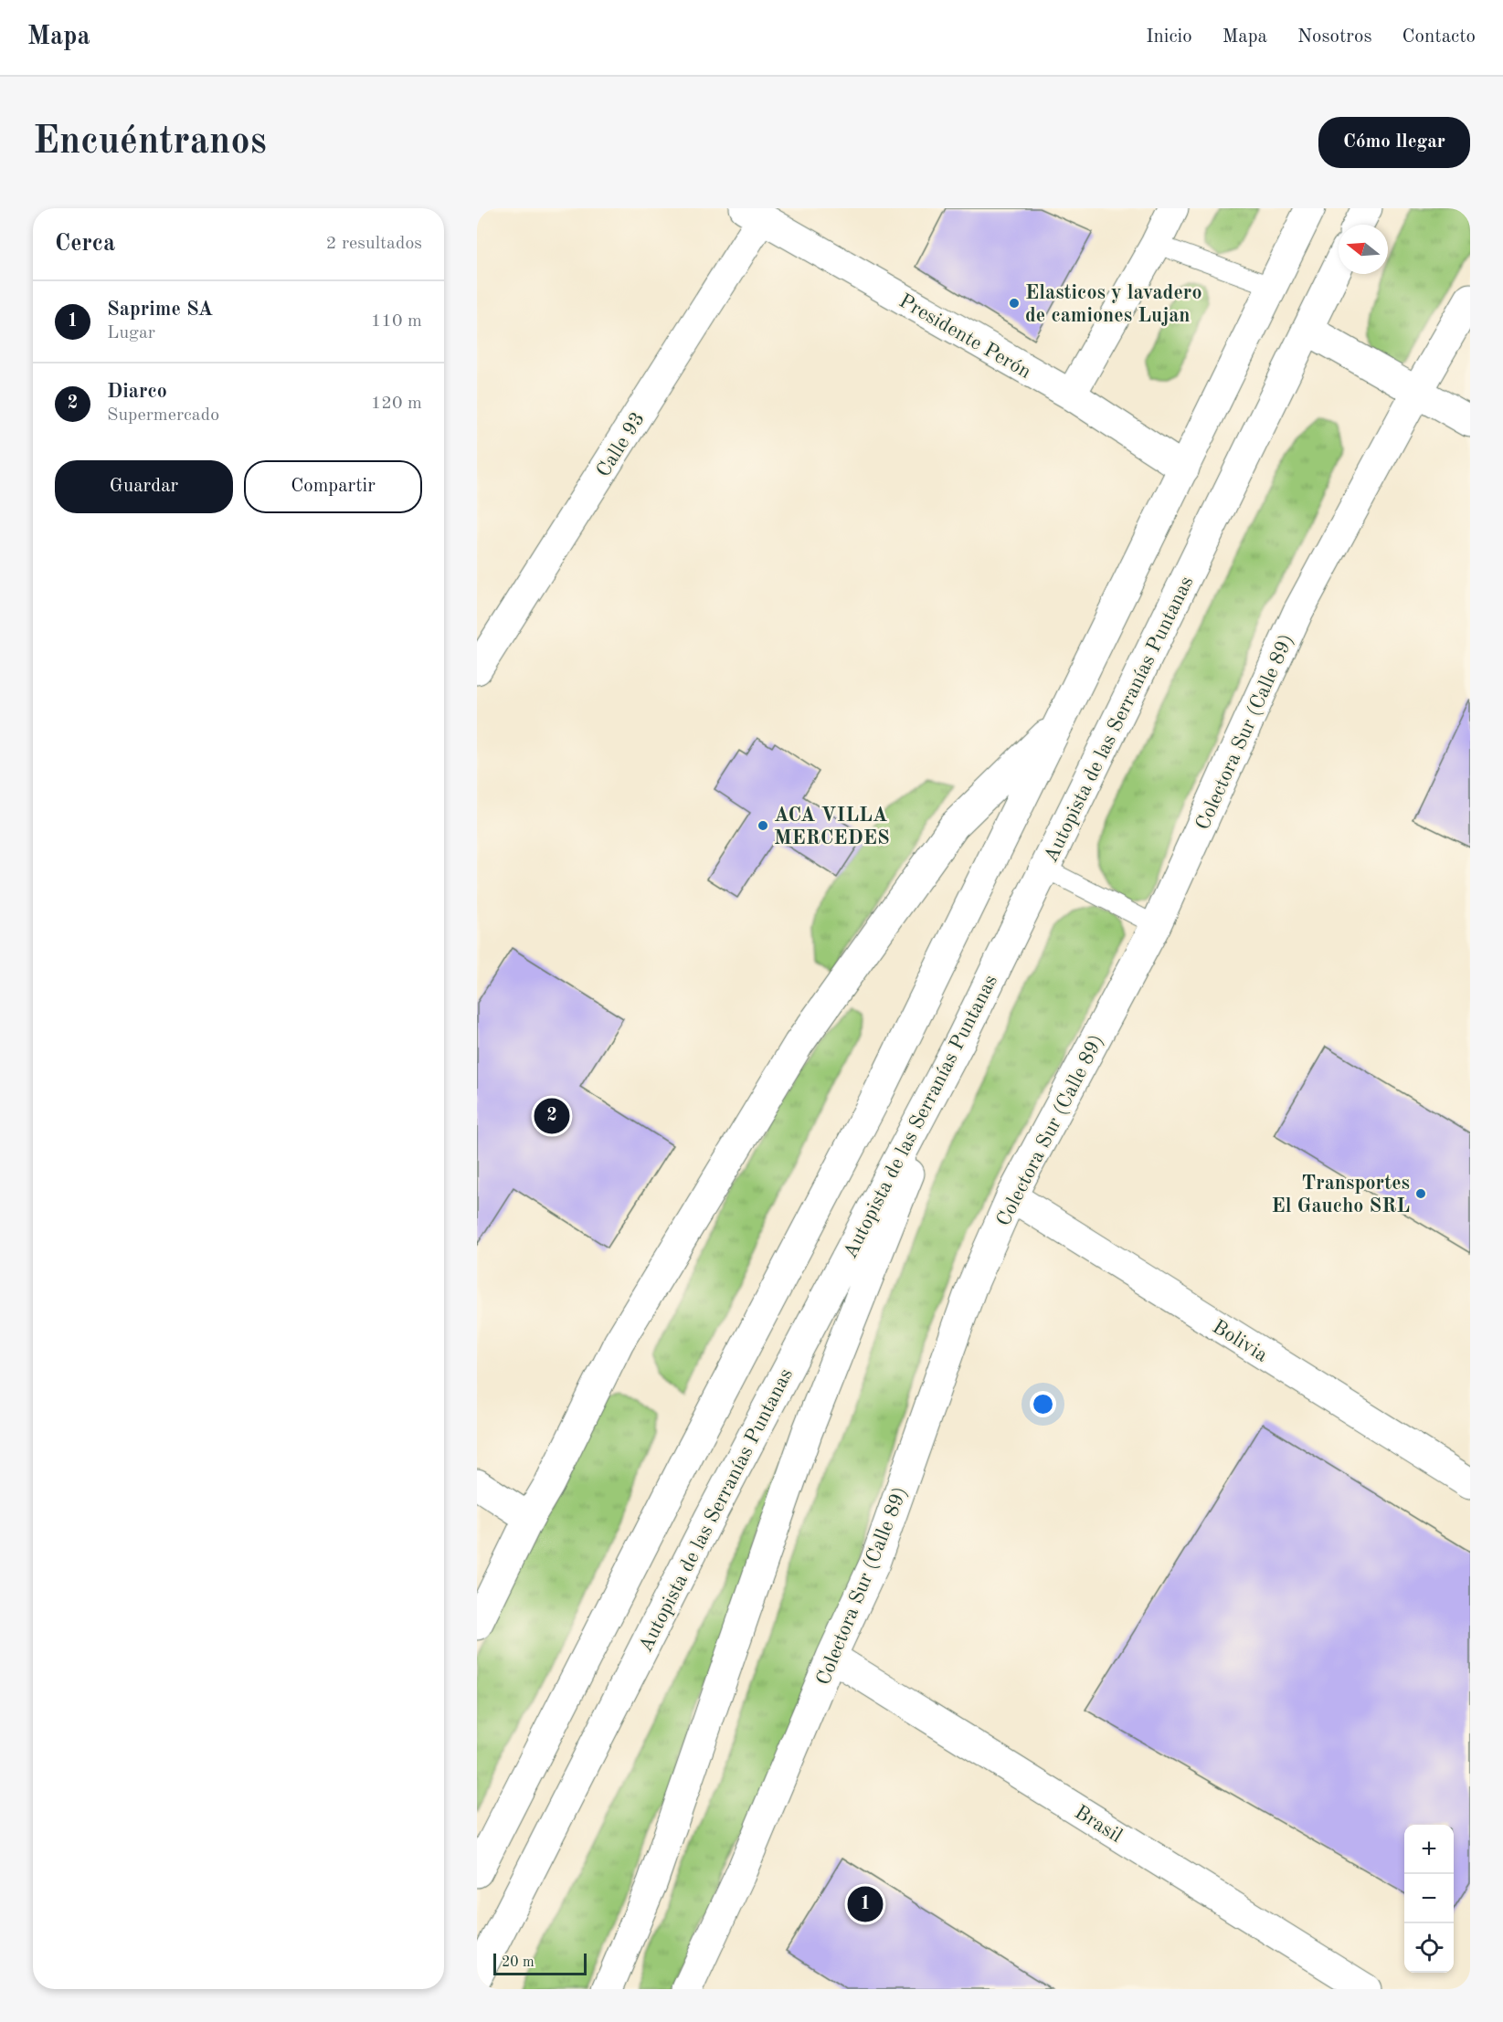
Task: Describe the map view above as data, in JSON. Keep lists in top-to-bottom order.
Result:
{
  "streets": {
    "main road": [
      "Presidente Perón",
      "Calle 93",
      "Autopista de las Serranías Puntanas",
      "Colectora Sur (Calle 89)",
      "Bolivia",
      "Brasil"
    ]
  },
  "crossings": [
    ["Presidente Perón", "Calle 93"],
    ["Colectora Sur (Calle 89)", "Bolivia"],
    ["Colectora Sur (Calle 89)", "Brasil"]
  ],
  "places": ["Elasticos y lavadero de camiones Lujan", "ACA VILLA MERCEDES", "Transportes El Gaucho SRL"],
  "scale_bar": "20 m",
  "north": "left",
  "page": {
    "header": "Mapa",
    "nav": [
      "Inicio",
      "Mapa",
      "Nosotros",
      "Contacto"
    ],
    "buttons": [
      "Cómo llegar",
      ["Guardar", "Compartir"]
    ],
    "title": "Encuéntranos",
    "heading": ["Cerca", "2 resultados"],
    "list": [
      {
        "mark": "1",
        "name": "Saprime SA",
        "note": "Lugar",
        "value": "110 m"
      },
      {
        "mark": "2",
        "name": "Diarco",
        "note": "Supermercado",
        "value": "120 m"
      }
    ],
    "pins": ["2", "1"],
    "map_buttons": ["+", "−"],
    "scale": "20 m"
  }
}
